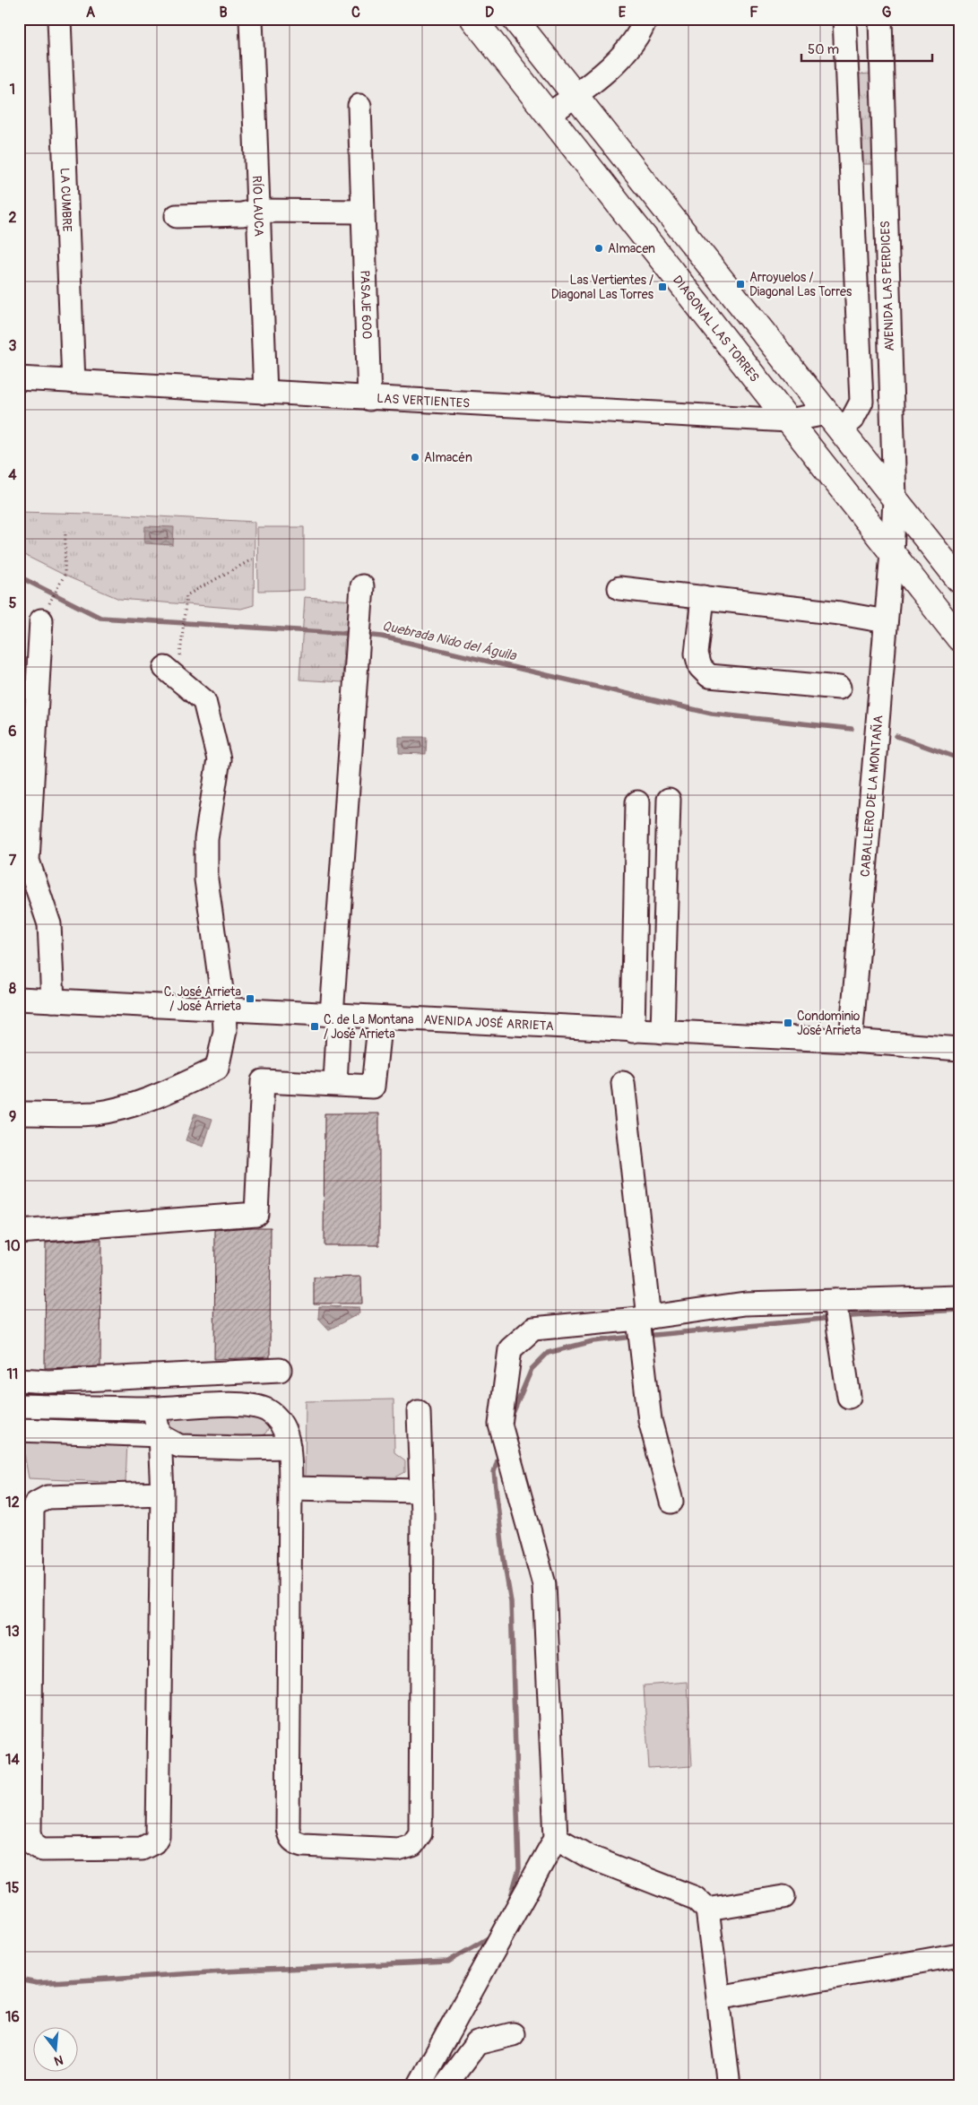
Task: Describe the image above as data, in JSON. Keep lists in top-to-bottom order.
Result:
{
  "streets": {
    "main road": ["DIAGONAL LAS TORRES"],
    "street": [
      "LA CUMBRE",
      "RÍO LAUCA",
      "AVENIDA LAS PERDICES",
      "PASAJE 600",
      "LAS VERTIENTES",
      "CABALLERO DE LA MONTAÑA",
      "AVENIDA JOSÉ ARRIETA"
    ]
  },
  "crossings": [
    ["LA CUMBRE", "LAS VERTIENTES"],
    ["RÍO LAUCA", "LAS VERTIENTES"],
    ["AVENIDA LAS PERDICES", "DIAGONAL LAS TORRES"],
    ["AVENIDA LAS PERDICES", "CABALLERO DE LA MONTAÑA"],
    ["PASAJE 600", "LAS VERTIENTES"],
    ["DIAGONAL LAS TORRES", "LAS VERTIENTES"],
    ["DIAGONAL LAS TORRES", "CABALLERO DE LA MONTAÑA"],
    ["CABALLERO DE LA MONTAÑA", "AVENIDA JOSÉ ARRIETA"]
  ],
  "water": ["Quebrada Nido del Águila"],
  "places": {
    "other": ["Almacen", "Almacén"],
    "transit": [
      "Arroyuelos / Diagonal Las Torres",
      "Las Vertientes / Diagonal Las Torres",
      "C. José Arrieta / José Arrieta",
      "Condominio José Arrieta",
      "C. de La Montana / José Arrieta"
    ]
  },
  "scale_bar": "50 m",
  "north": "bottom",
  "grid": {
    "columns": [
      "A",
      "B",
      "C",
      "D",
      "E",
      "F",
      "G"
    ],
    "rows": [
      "1",
      "2",
      "3",
      "4",
      "5",
      "6",
      "7",
      "8",
      "9",
      "10",
      "11",
      "12",
      "13",
      "14",
      "15",
      "16"
    ]
  }
}
